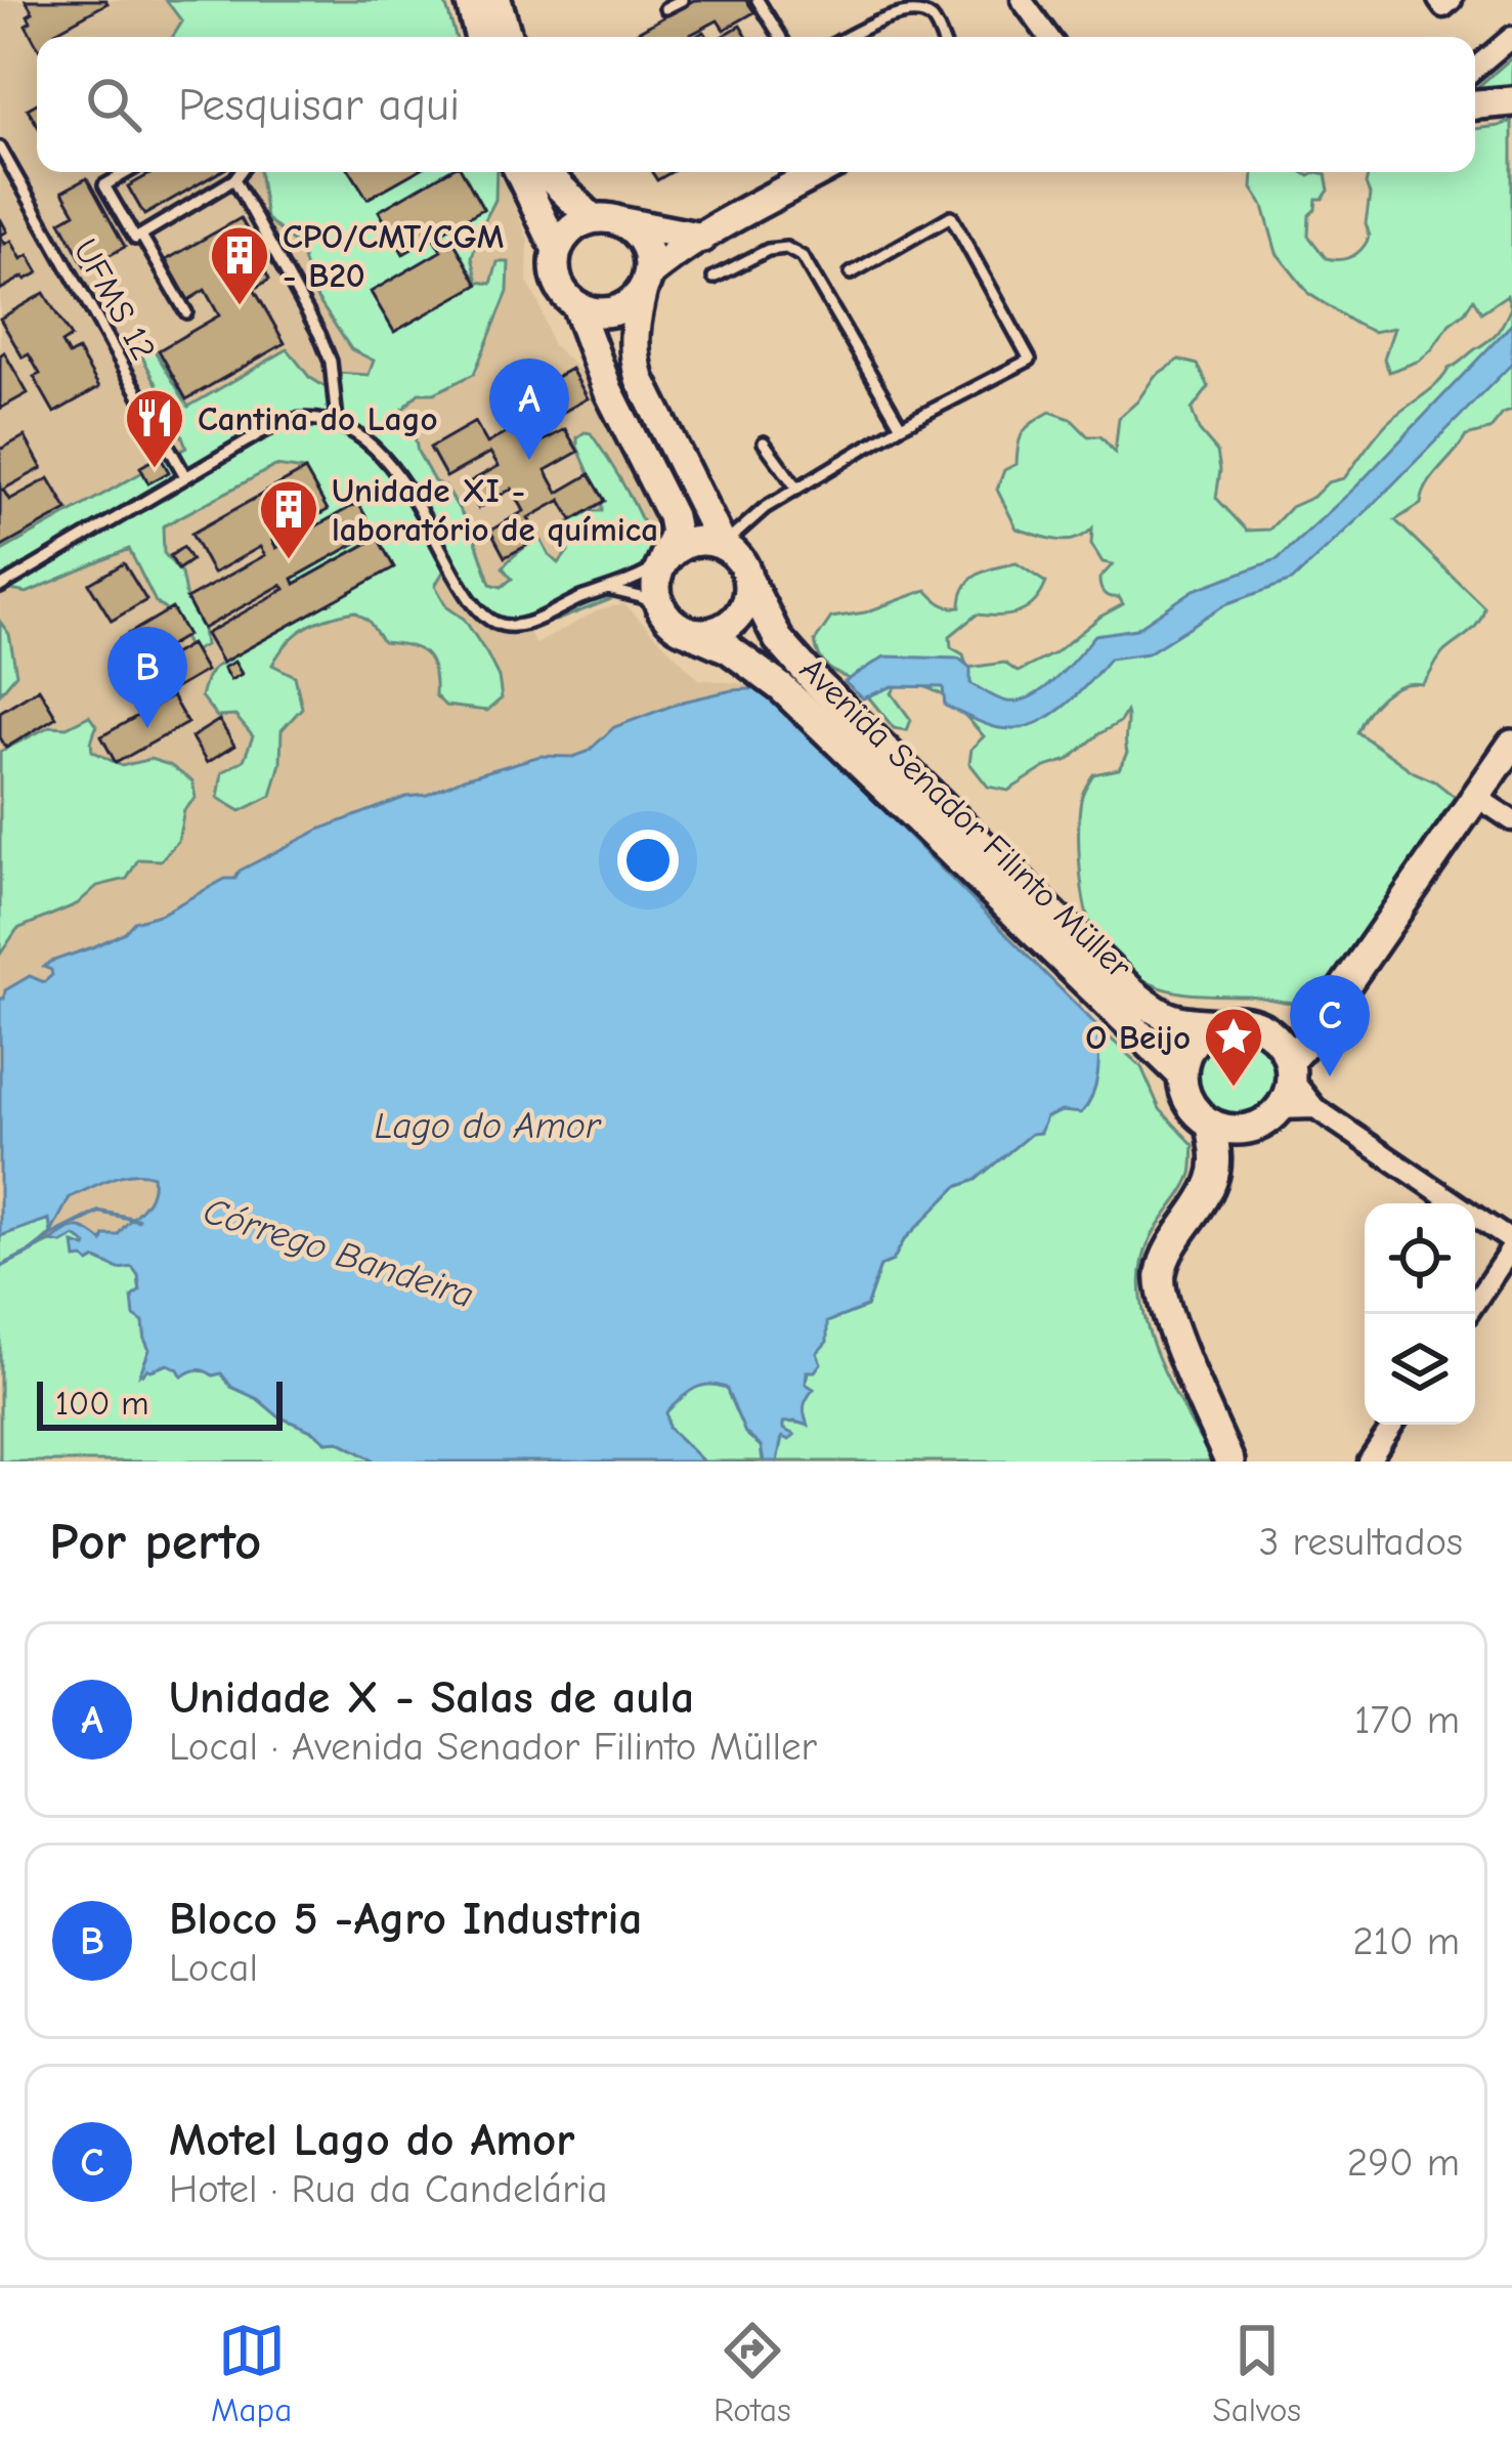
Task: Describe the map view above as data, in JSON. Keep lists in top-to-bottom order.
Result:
{
  "streets": {
    "main road": ["Avenida Senador Filinto Müller"],
    "lane": ["UFMS 12"]
  },
  "water": ["Lago do Amor", "Córrego Bandeira"],
  "places": {
    "building": ["CPO/CMT/CGM - B20", "Unidade XI - laboratório de química"],
    "restaurant": ["Cantina do Lago"],
    "place": ["O Beijo"]
  },
  "scale_bar": "100 m",
  "page": {
    "search": "Pesquisar aqui",
    "pins": ["A", "B", "C"],
    "scale": "100 m",
    "heading": ["Por perto", "3 resultados"],
    "list": [
      {
        "mark": "A",
        "name": "Unidade X - Salas de aula",
        "note": "Local · Avenida Senador Filinto Müller",
        "value": "170 m"
      },
      {
        "mark": "B",
        "name": "Bloco 5 -Agro Industria",
        "note": "Local",
        "value": "210 m"
      },
      {
        "mark": "C",
        "name": "Motel Lago do Amor",
        "note": "Hotel · Rua da Candelária",
        "value": "290 m"
      }
    ],
    "nav": ["Mapa", "Rotas", "Salvos"]
  }
}
